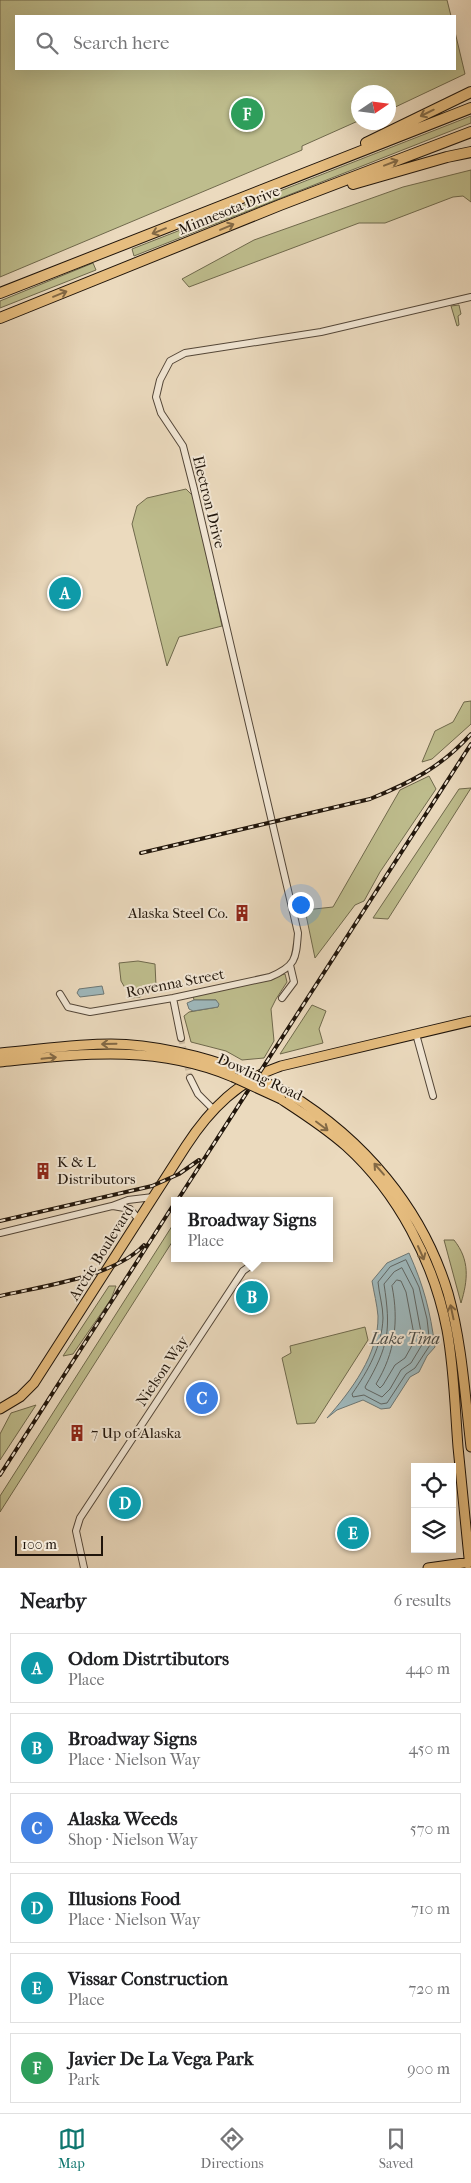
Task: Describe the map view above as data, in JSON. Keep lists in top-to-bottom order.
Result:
{
  "streets": {
    "highway": ["Minnesota Drive"],
    "main road": ["Dowling Road", "Arctic Boulevard"],
    "street": ["Electron Drive", "Rovenna Street", "Nielson Way"]
  },
  "crossings": [
    ["Electron Drive", "Rovenna Street"]
  ],
  "water": ["Lake Tina"],
  "places": {
    "building": ["Alaska Steel Co.", "K & L Distributors", "7 Up of Alaska"]
  },
  "scale_bar": "100 m",
  "north": "right",
  "page": {
    "search": "Search here",
    "pins": [
      "F",
      "A",
      "B",
      "C",
      "D",
      "E"
    ],
    "popup": ["Broadway Signs", "Place"],
    "scale": "100 m",
    "heading": ["Nearby", "6 results"],
    "list": [
      {
        "mark": "A",
        "name": "Odom Distrtibutors",
        "note": "Place",
        "value": "440 m"
      },
      {
        "mark": "B",
        "name": "Broadway Signs",
        "note": "Place · Nielson Way",
        "value": "450 m"
      },
      {
        "mark": "C",
        "name": "Alaska Weeds",
        "note": "Shop · Nielson Way",
        "value": "570 m"
      },
      {
        "mark": "D",
        "name": "Illusions Food",
        "note": "Place · Nielson Way",
        "value": "710 m"
      },
      {
        "mark": "E",
        "name": "Vissar Construction",
        "note": "Place",
        "value": "720 m"
      },
      {
        "mark": "F",
        "name": "Javier De La Vega Park",
        "note": "Park",
        "value": "900 m"
      }
    ],
    "nav": ["Map", "Directions", "Saved"]
  }
}
